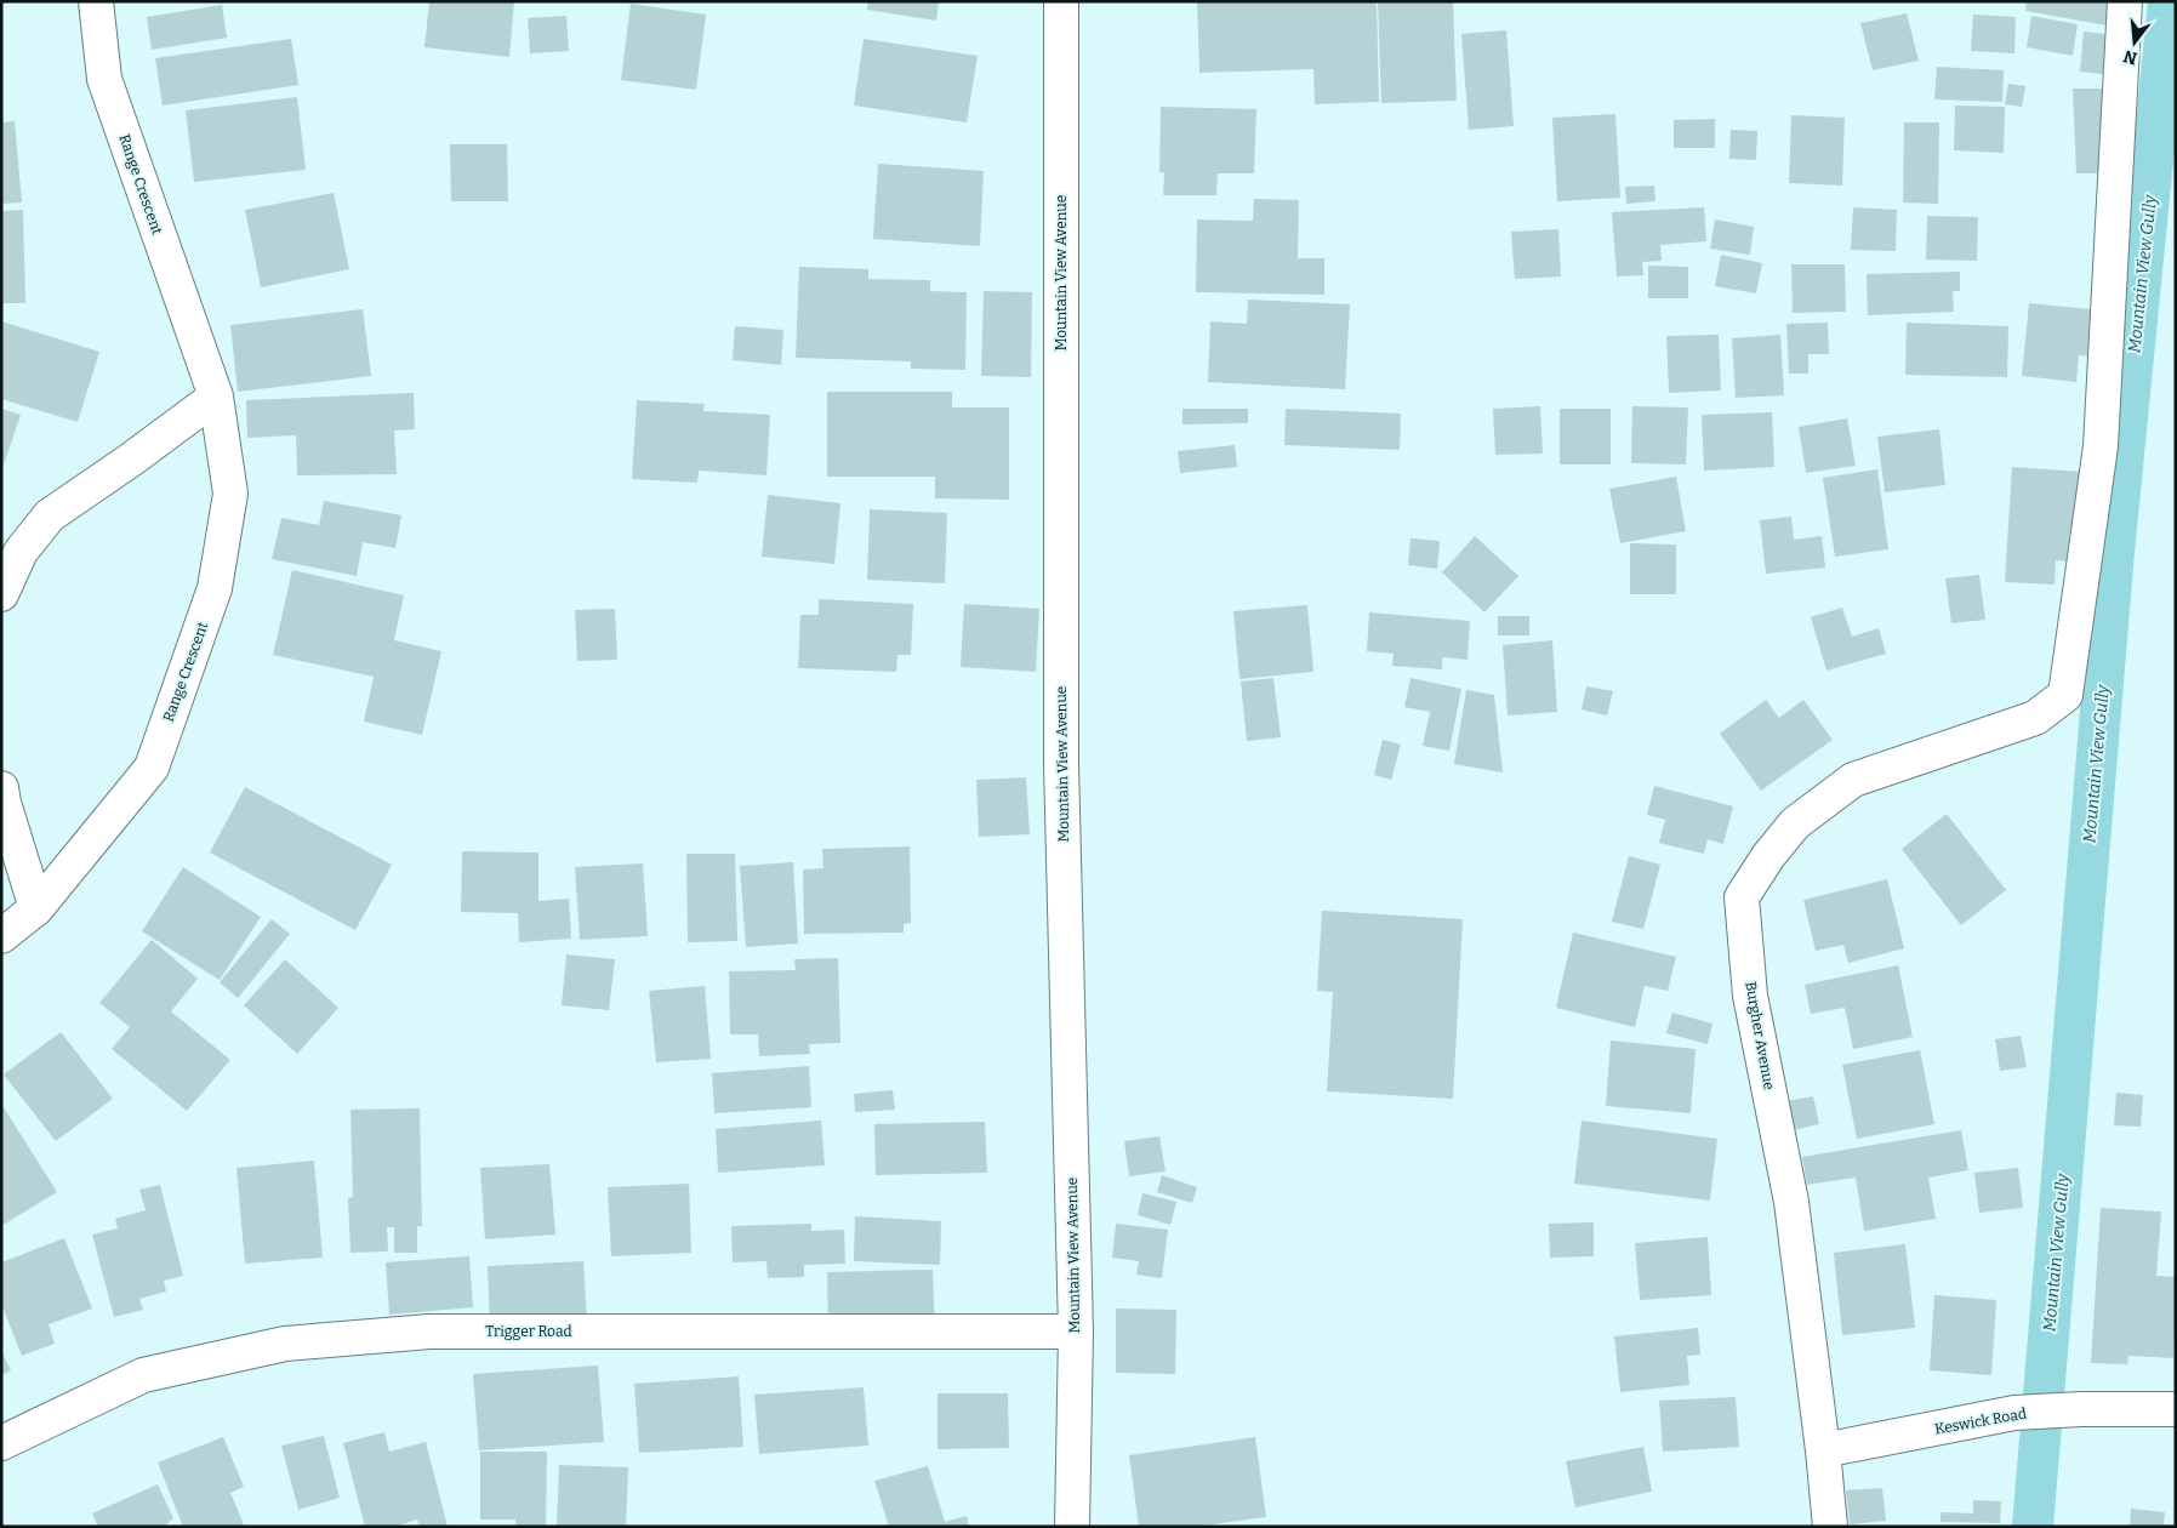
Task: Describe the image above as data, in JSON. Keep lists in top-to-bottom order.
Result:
{
  "streets": {
    "street": [
      "Range Crescent",
      "Mountain View Avenue",
      "Burgher Avenue",
      "Trigger Road",
      "Keswick Road"
    ]
  },
  "crossings": [
    ["Mountain View Avenue", "Trigger Road"],
    ["Burgher Avenue", "Keswick Road"]
  ],
  "water": ["Mountain View Gully"],
  "north": "bottom"
}
